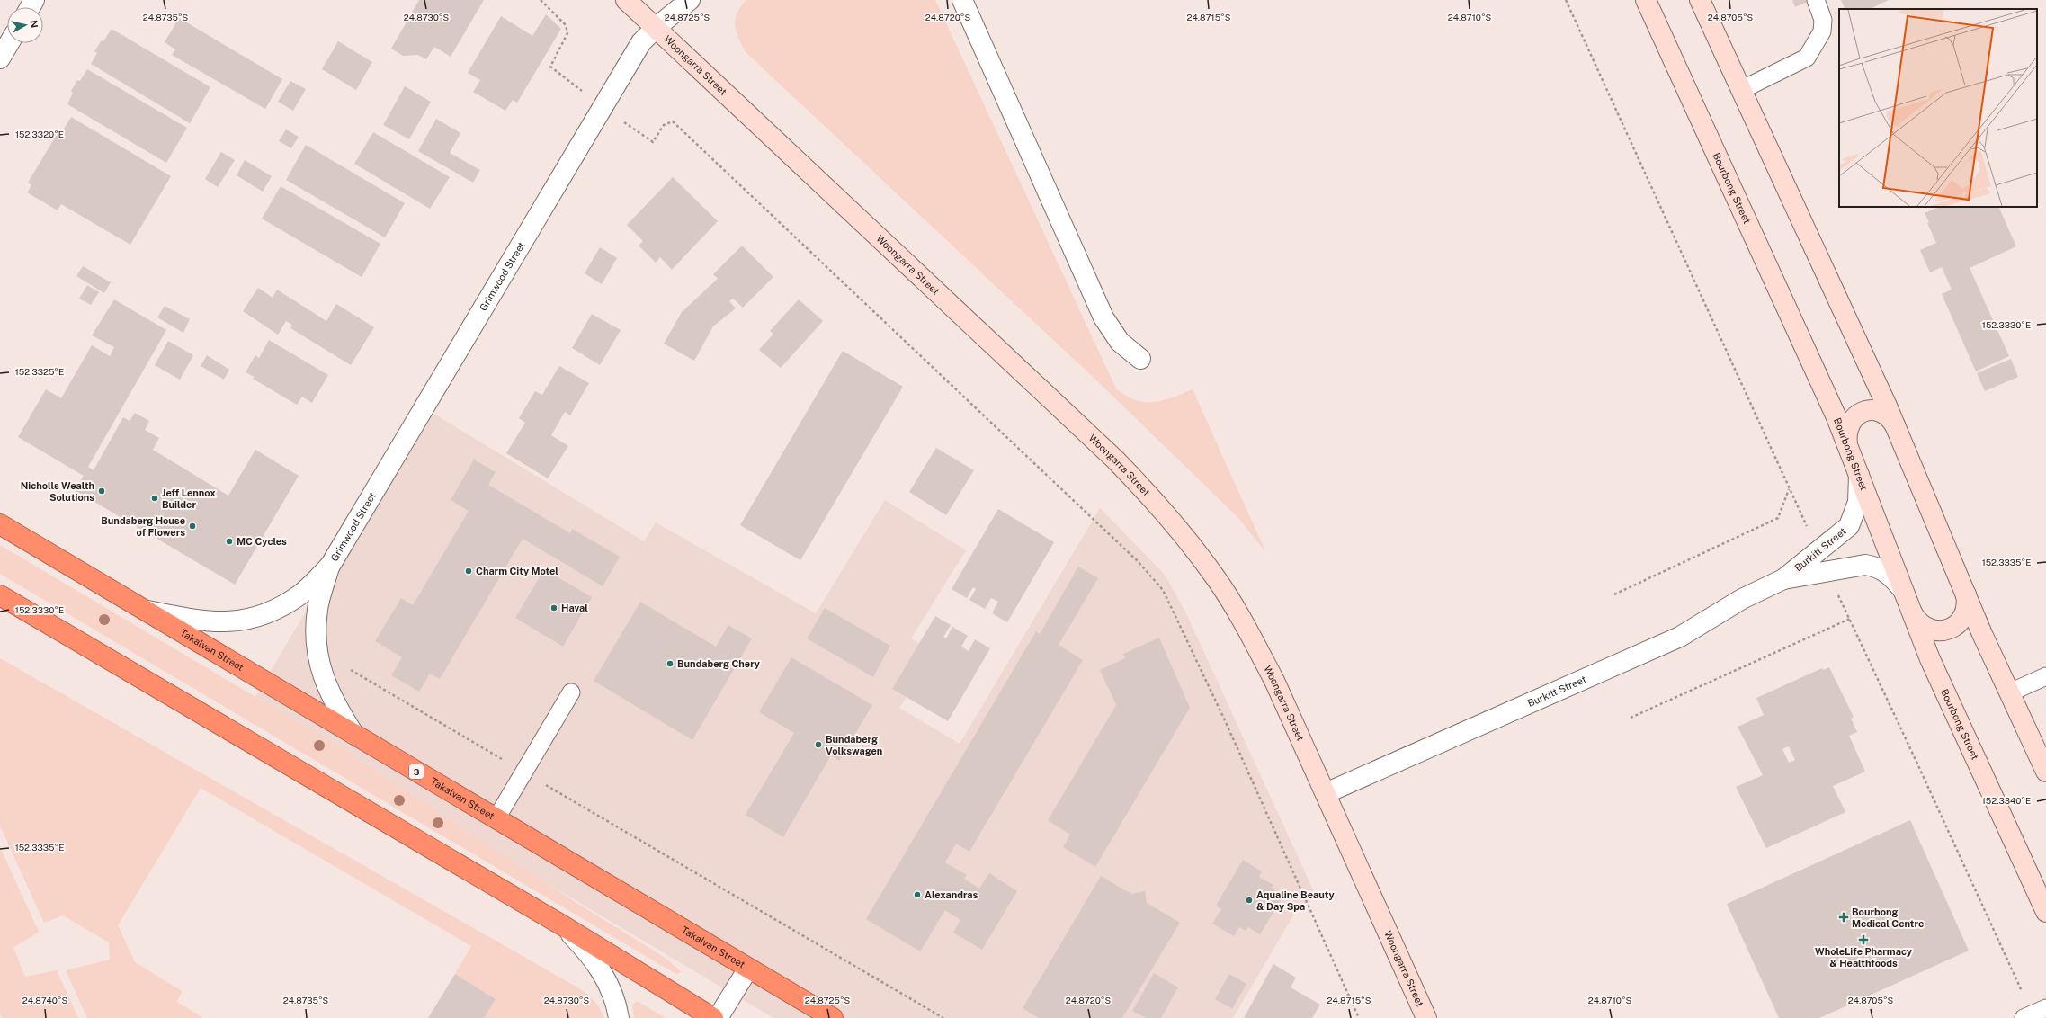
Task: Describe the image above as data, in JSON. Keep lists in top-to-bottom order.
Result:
{
  "streets": {
    "highway": ["Takalvan Street", "3"],
    "street": [
      "Woongarra Street",
      "Bourbong Street",
      "Grimwood Street",
      "Burkitt Street"
    ]
  },
  "crossings": [
    ["Woongarra Street", "Grimwood Street"],
    ["Woongarra Street", "Burkitt Street"],
    ["Bourbong Street", "Burkitt Street"],
    ["Grimwood Street", "Takalvan Street"]
  ],
  "places": {
    "other": [
      "Nicholls Wealth Solutions",
      "Jeff Lennox Builder",
      "Bundaberg House of Flowers",
      "MC Cycles",
      "Charm City Motel",
      "Haval",
      "Bundaberg Chery",
      "Bundaberg Volkswagen",
      "Alexandras",
      "Aqualine Beauty & Day Spa"
    ],
    "health": ["Bourbong Medical Centre", "WholeLife Pharmacy & Healthfoods"]
  },
  "north": "right",
  "coordinates": [
    "24.8735°S",
    "24.8730°S",
    "24.8725°S",
    "24.8720°S",
    "24.8715°S",
    "24.8710°S",
    "24.8705°S",
    "152.3320°E",
    "152.3330°E",
    "152.3325°E",
    "152.3335°E",
    "152.3340°E",
    "24.8740°S"
  ]
}
